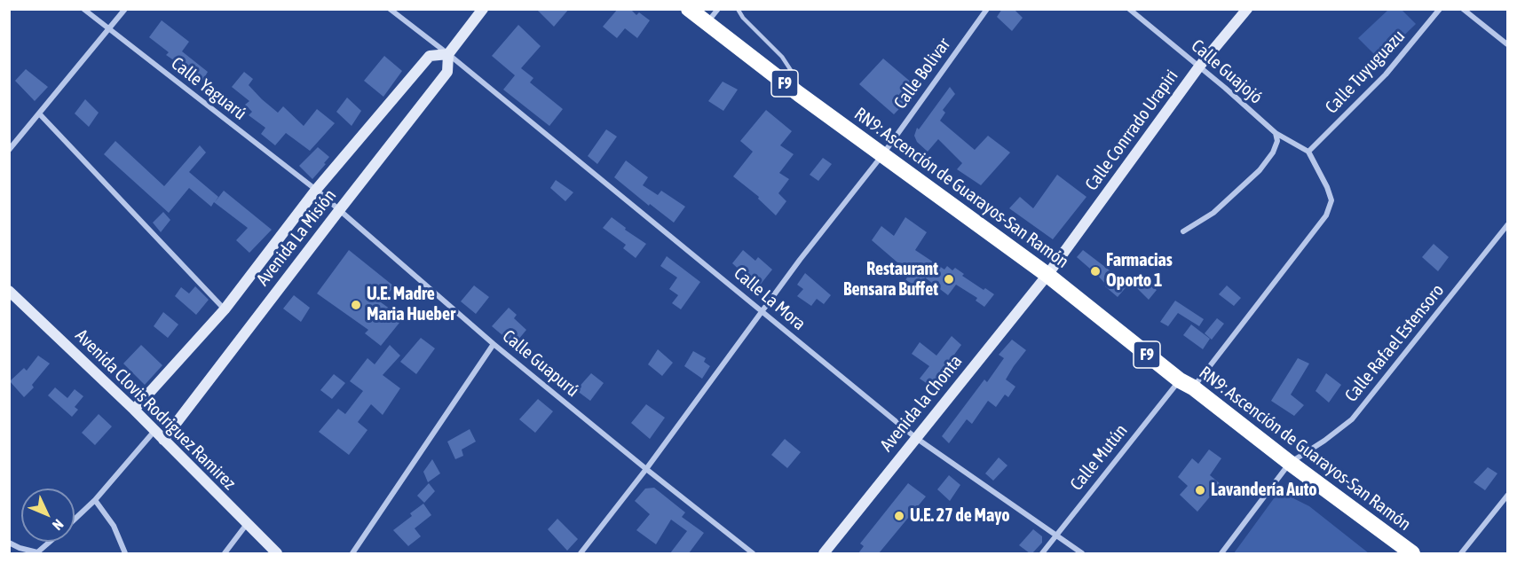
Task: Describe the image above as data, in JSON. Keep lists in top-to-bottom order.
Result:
{
  "streets": {
    "highway": ["F9", "RN9: Ascención de Guarayos-San Ramón"],
    "main road": [
      "Calle Conrrado Urapiri",
      "Avenida La Misión",
      "Avenida la Chonta",
      "Avenida Clovis Rodriguez Ramirez"
    ],
    "street": [
      "Calle Guajojó",
      "Calle Tuyuguazu",
      "Calle Bolivar",
      "Calle Yaguarú",
      "Calle La Mora",
      "Calle Rafael Estensoro",
      "Calle Guapurú",
      "Calle Mutún"
    ]
  },
  "crossings": [
    ["Calle Guajojó", "Calle Tuyuguazu"],
    ["Calle Guajojó", "Calle Conrrado Urapiri"],
    ["Calle Guajojó", "Calle Mutún"],
    ["Calle Tuyuguazu", "Calle Mutún"],
    ["Calle Bolivar", "RN9: Ascención de Guarayos-San Ramón"],
    ["Calle Bolivar", "Calle La Mora"],
    ["Calle Bolivar", "Calle Guapurú"],
    ["Calle Yaguarú", "Avenida La Misión"],
    ["Calle Yaguarú", "Calle Guapurú"],
    ["Calle Conrrado Urapiri", "RN9: Ascención de Guarayos-San Ramón"],
    ["Calle Conrrado Urapiri", "Avenida la Chonta"],
    ["RN9: Ascención de Guarayos-San Ramón", "Calle Rafael Estensoro"],
    ["RN9: Ascención de Guarayos-San Ramón", "Avenida la Chonta"],
    ["RN9: Ascención de Guarayos-San Ramón", "Calle Mutún"],
    ["Avenida La Misión", "Calle La Mora"],
    ["Avenida La Misión", "Calle Guapurú"],
    ["Avenida La Misión", "Avenida Clovis Rodriguez Ramirez"],
    ["Calle La Mora", "Avenida la Chonta"],
    ["Calle La Mora", "Calle Mutún"]
  ],
  "places": [
    "Farmacias Oporto 1",
    "Restaurant Bensara Buffet",
    "U.E. Madre Maria Hueber",
    "Lavandería Auto",
    "U.E. 27 de Mayo"
  ],
  "north": "bottom right"
}
